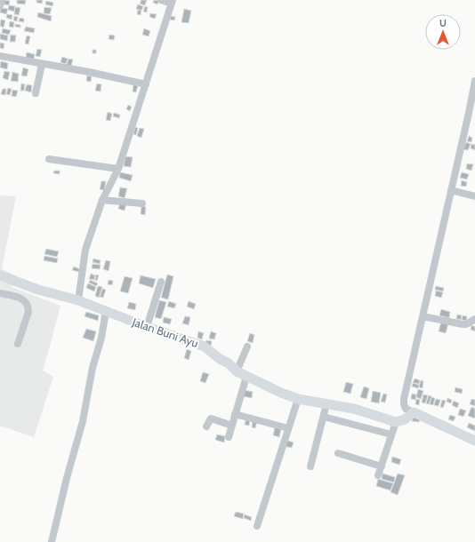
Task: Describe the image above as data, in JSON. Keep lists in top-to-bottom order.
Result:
{
  "streets": {
    "main road": ["Jalan Buni Ayu"]
  },
  "north": "top"
}
